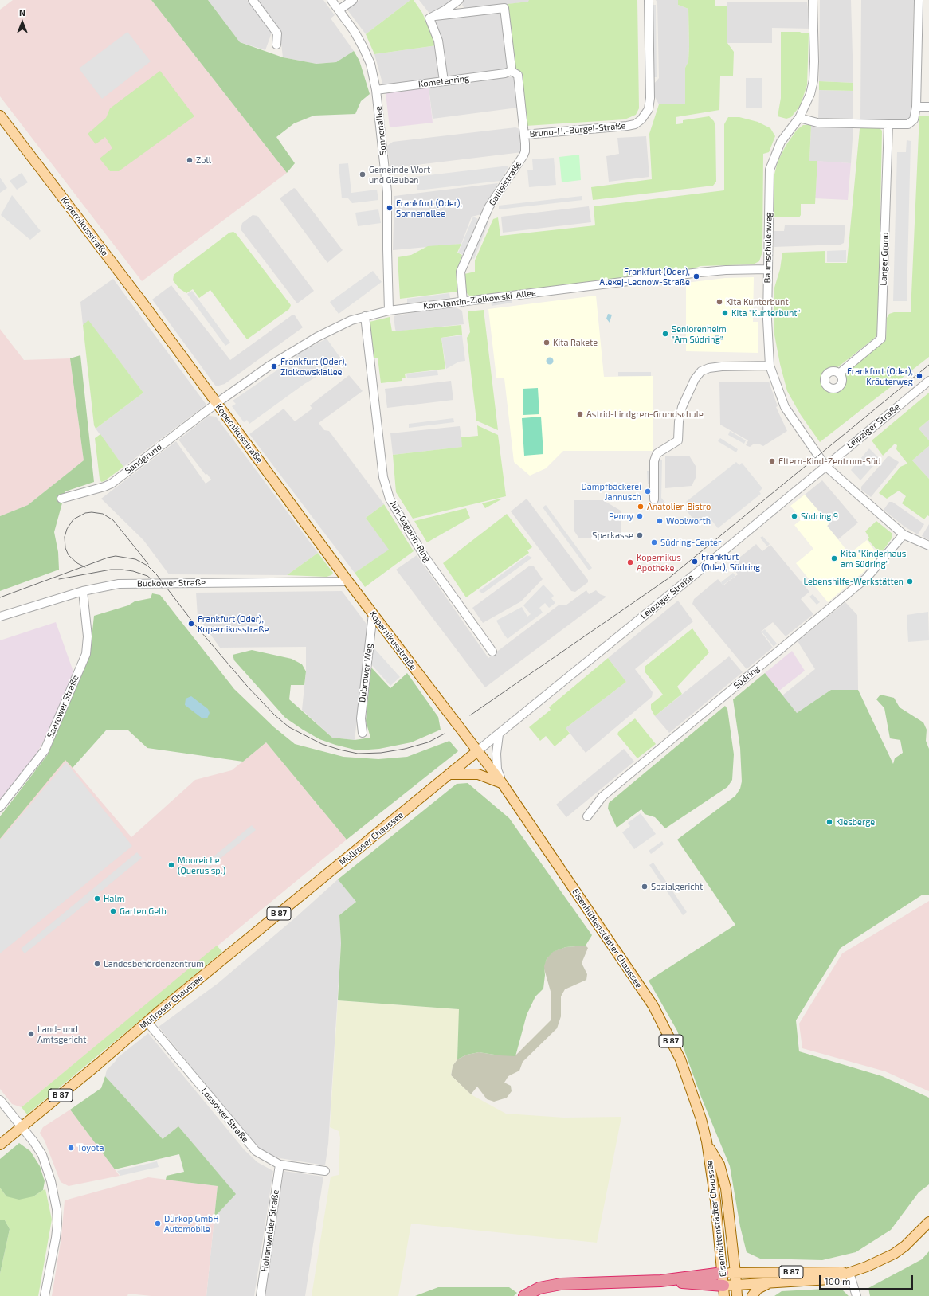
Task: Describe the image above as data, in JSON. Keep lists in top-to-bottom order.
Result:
{
  "streets": {
    "main road": [
      "Kopernikusstraße",
      "Müllroser Chaussee",
      "B 87",
      "Eisenhüttenstädter Chaussee"
    ],
    "street": [
      "Kometenring",
      "Bruno-H.-Bürgel-Straße",
      "Sonnenallee",
      "Galileistraße",
      "Baumschulenweg",
      "Langer Grund",
      "Konstantin-Ziolkowski-Allee",
      "Leipziger Straße",
      "Sandgrund",
      "Juri-Gagarin-Ring",
      "Buckower Straße",
      "Dubrower Weg",
      "Südring",
      "Saarower Straße",
      "Lossower Straße",
      "Hohenwalder Straße"
    ]
  },
  "crossings": [
    ["Kometenring", "Sonnenallee"],
    ["Kometenring", "Galileistraße"],
    ["Bruno-H.-Bürgel-Straße", "Galileistraße"],
    ["Sonnenallee", "Konstantin-Ziolkowski-Allee"],
    ["Galileistraße", "Konstantin-Ziolkowski-Allee"],
    ["Kopernikusstraße", "Konstantin-Ziolkowski-Allee"],
    ["Kopernikusstraße", "Leipziger Straße"],
    ["Kopernikusstraße", "Sandgrund"],
    ["Kopernikusstraße", "Buckower Straße"],
    ["Kopernikusstraße", "Dubrower Weg"],
    ["Kopernikusstraße", "Müllroser Chaussee"],
    ["Kopernikusstraße", "Eisenhüttenstädter Chaussee"],
    ["Baumschulenweg", "Konstantin-Ziolkowski-Allee"],
    ["Baumschulenweg", "Leipziger Straße"],
    ["Konstantin-Ziolkowski-Allee", "Sandgrund"],
    ["Konstantin-Ziolkowski-Allee", "Juri-Gagarin-Ring"],
    ["Leipziger Straße", "Müllroser Chaussee"],
    ["Leipziger Straße", "Eisenhüttenstädter Chaussee"],
    ["Buckower Straße", "Saarower Straße"],
    ["Müllroser Chaussee", "Eisenhüttenstädter Chaussee"],
    ["Müllroser Chaussee", "Lossower Straße"],
    ["B 87", "Eisenhüttenstädter Chaussee"],
    ["Lossower Straße", "Hohenwalder Straße"]
  ],
  "places": [
    "Zoll",
    "Gemeinde Wort und Glauben",
    "Frankfurt (Oder), Sonnenallee",
    "Frankfurt (Oder), Alexej-Leonow-Straße",
    "Kita Kunterbunt",
    "Kita \"Kunterbunt\"",
    "Seniorenheim \"Am Südring\"",
    "Kita Rakete",
    "Frankfurt (Oder), Ziolkowskiallee",
    "Frankfurt (Oder), Kräuterweg",
    "Astrid-Lindgren-Grundschule",
    "Eltern-Kind-Zentrum-Süd",
    "Dampfbäckerei Jannusch",
    "Anatolien Bistro",
    "Penny",
    "Südring 9",
    "Woolworth",
    "Sparkasse",
    "Südring-Center",
    "Kita \"Kinderhaus am Südring\"",
    "Frankfurt (Oder), Südring",
    "Kopernikus Apotheke",
    "Lebenshilfe-Werkstätten",
    "Frankfurt (Oder), Kopernikusstraße",
    "Kiesberge",
    "Mooreiche (Querus sp.)",
    "Sozialgericht",
    "Halm",
    "Garten Gelb",
    "Landesbehördenzentrum",
    "Land- und Amtsgericht",
    "Toyota",
    "Dürkop GmbH Automobile"
  ],
  "scale_bar": "100 m",
  "north": "top"
}
